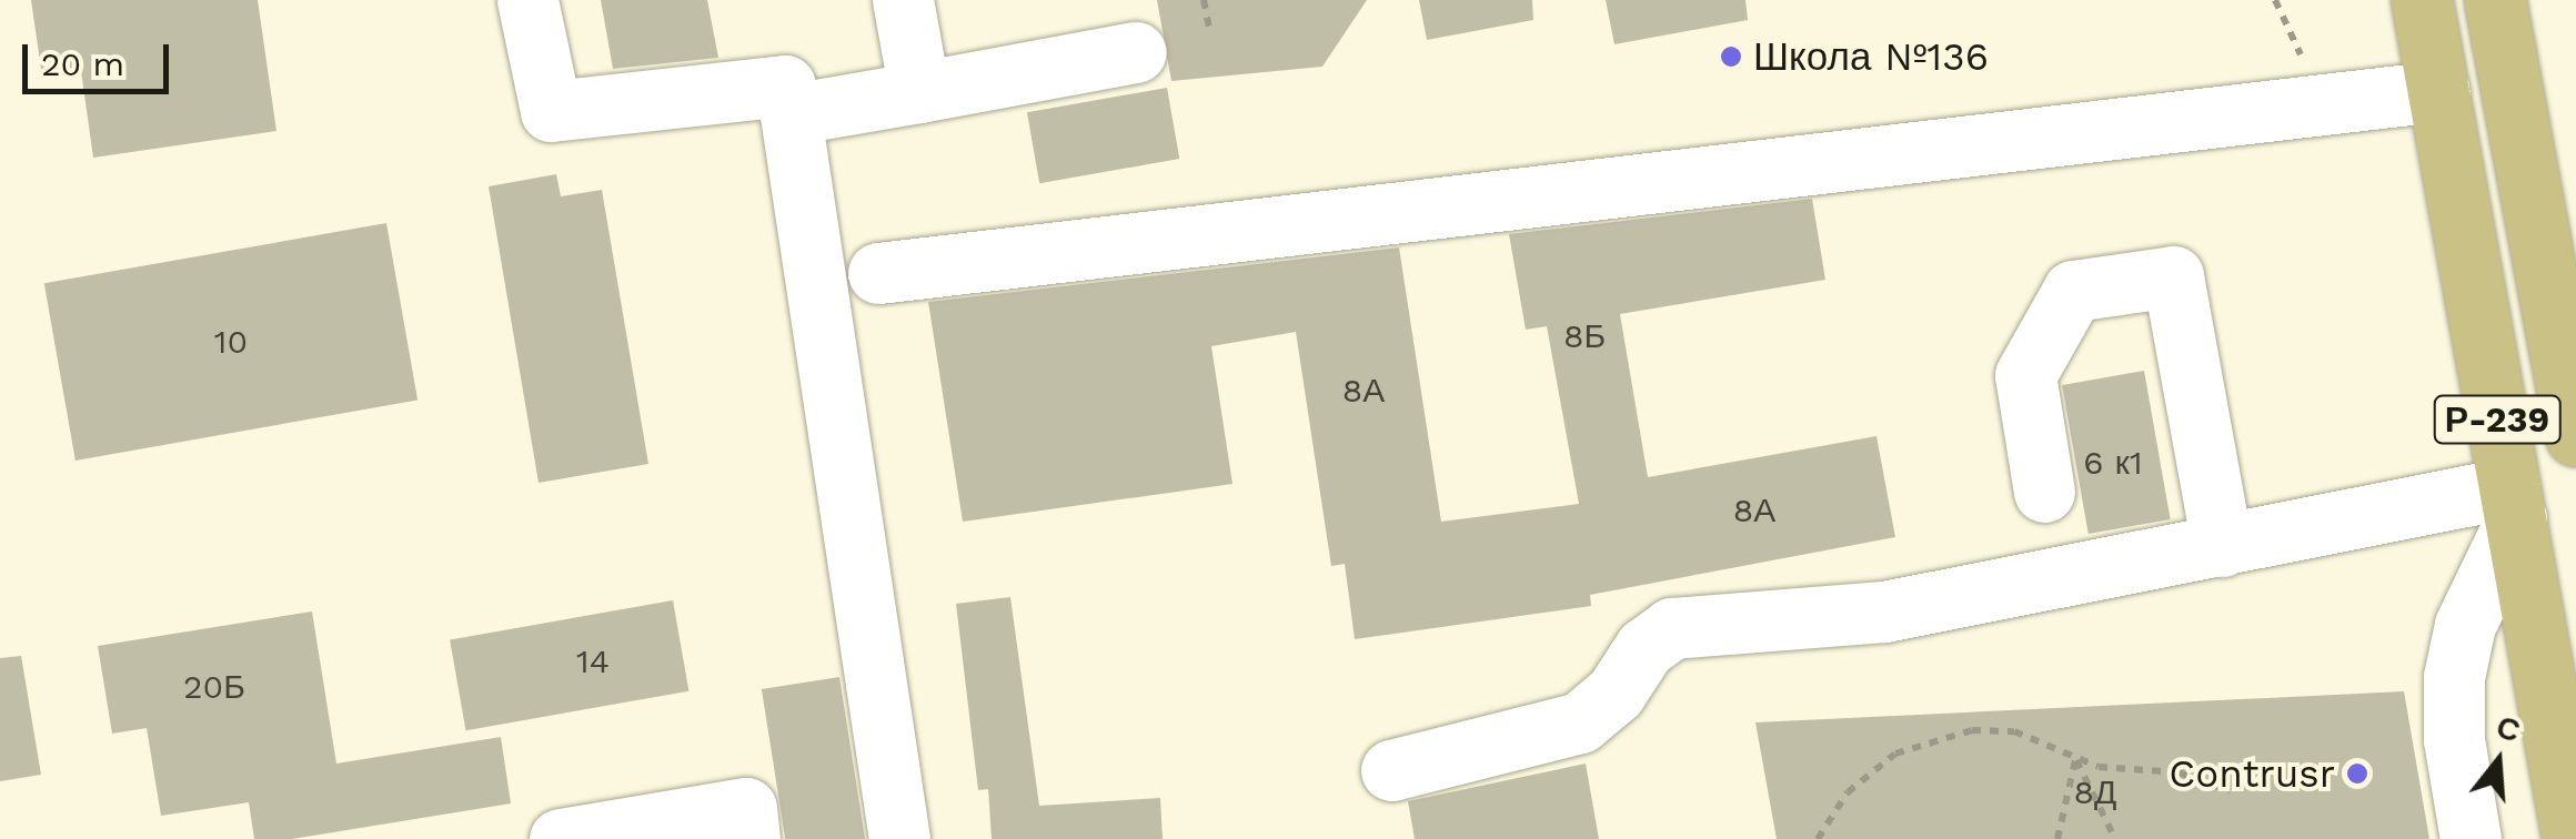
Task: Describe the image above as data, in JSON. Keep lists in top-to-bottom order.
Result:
{
  "streets": {
    "main road": ["Р-239"]
  },
  "places": ["Школа №136", "Contrusr"],
  "house_numbers": [
    "8Б",
    "10",
    "8А",
    "6 к1",
    "8А",
    "14",
    "20Б",
    "8Д"
  ],
  "scale_bar": "20 m",
  "north": "top"
}
